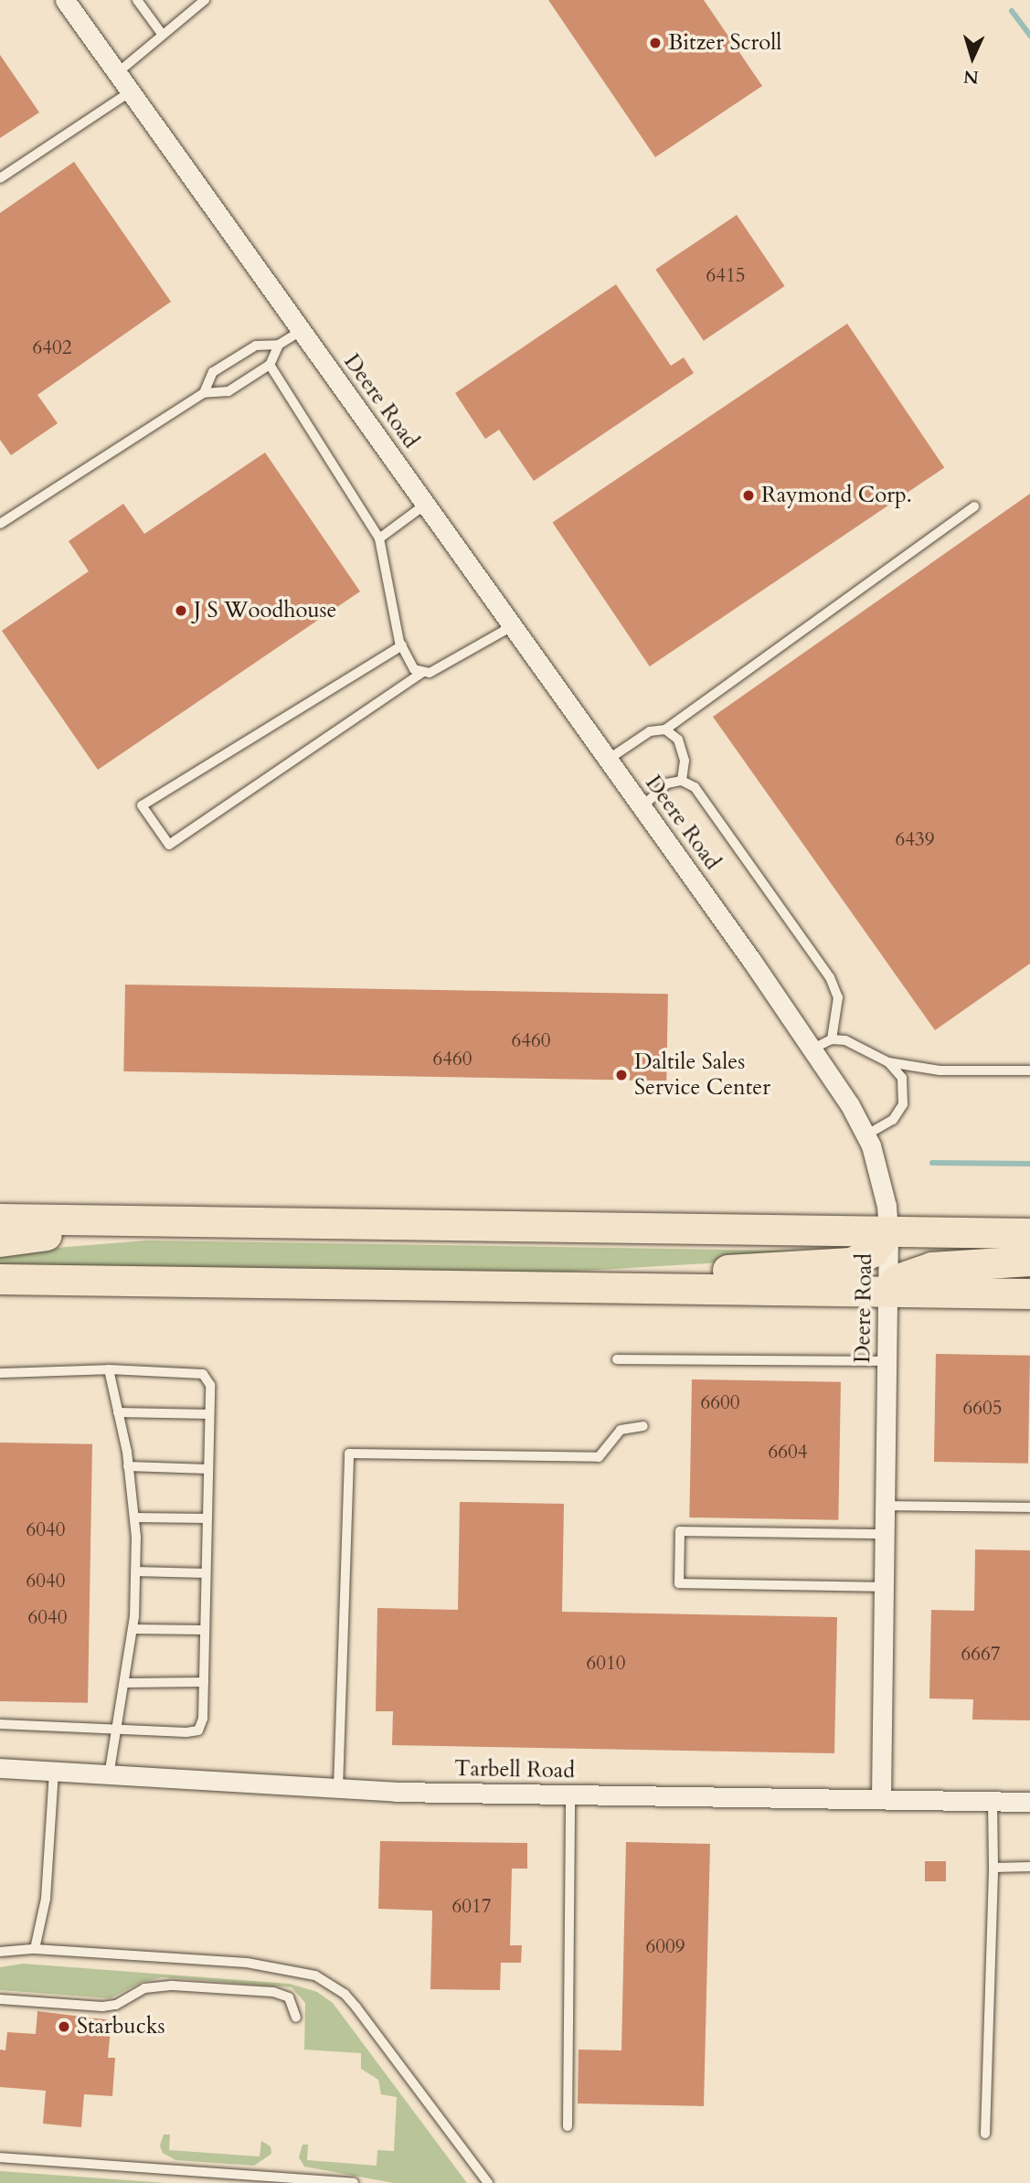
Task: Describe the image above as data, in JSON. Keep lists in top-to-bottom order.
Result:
{
  "streets": {
    "street": ["Deere Road", "Tarbell Road"]
  },
  "crossings": [
    ["Deere Road", "Tarbell Road"]
  ],
  "places": [
    "Bitzer Scroll",
    "Raymond Corp.",
    "J S Woodhouse",
    "Daltile Sales Service Center",
    "Starbucks"
  ],
  "house_numbers": [
    "6415",
    "6402",
    "6439",
    "6460",
    "6460",
    "6600",
    "6605",
    "6604",
    "6040",
    "6040",
    "6040",
    "6667",
    "6010",
    "6017",
    "6009"
  ],
  "north": "bottom"
}
